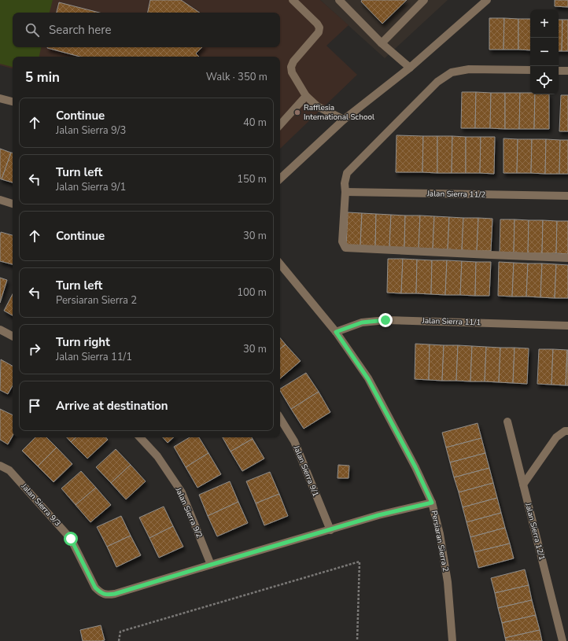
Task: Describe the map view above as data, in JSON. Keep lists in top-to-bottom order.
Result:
{
  "streets": {
    "street": [
      "Jalan Sierra 11/2",
      "Jalan Sierra 11/1",
      "Jalan Sierra 9/1",
      "Jalan Sierra 9/3",
      "Jalan Sierra 9/2",
      "Jalan Sierra 12/1",
      "Persiaran Sierra 2"
    ]
  },
  "crossings": [
    ["Jalan Sierra 11/1", "Persiaran Sierra 2"],
    ["Jalan Sierra 9/3", "Jalan Sierra 9/2"]
  ],
  "places": ["Rafflesia International School"],
  "page": {
    "map_buttons": ["+", "−"],
    "search": "Search here",
    "heading": ["5 min", "Walk · 350 m"],
    "list": [
      ["Continue", "Jalan Sierra 9/3", "40 m"],
      ["Turn left", "Jalan Sierra 9/1", "150 m"],
      ["Continue", "30 m"],
      ["Turn left", "Persiaran Sierra 2", "100 m"],
      ["Turn right", "Jalan Sierra 11/1", "30 m"],
      "Arrive at destination"
    ]
  }
}
